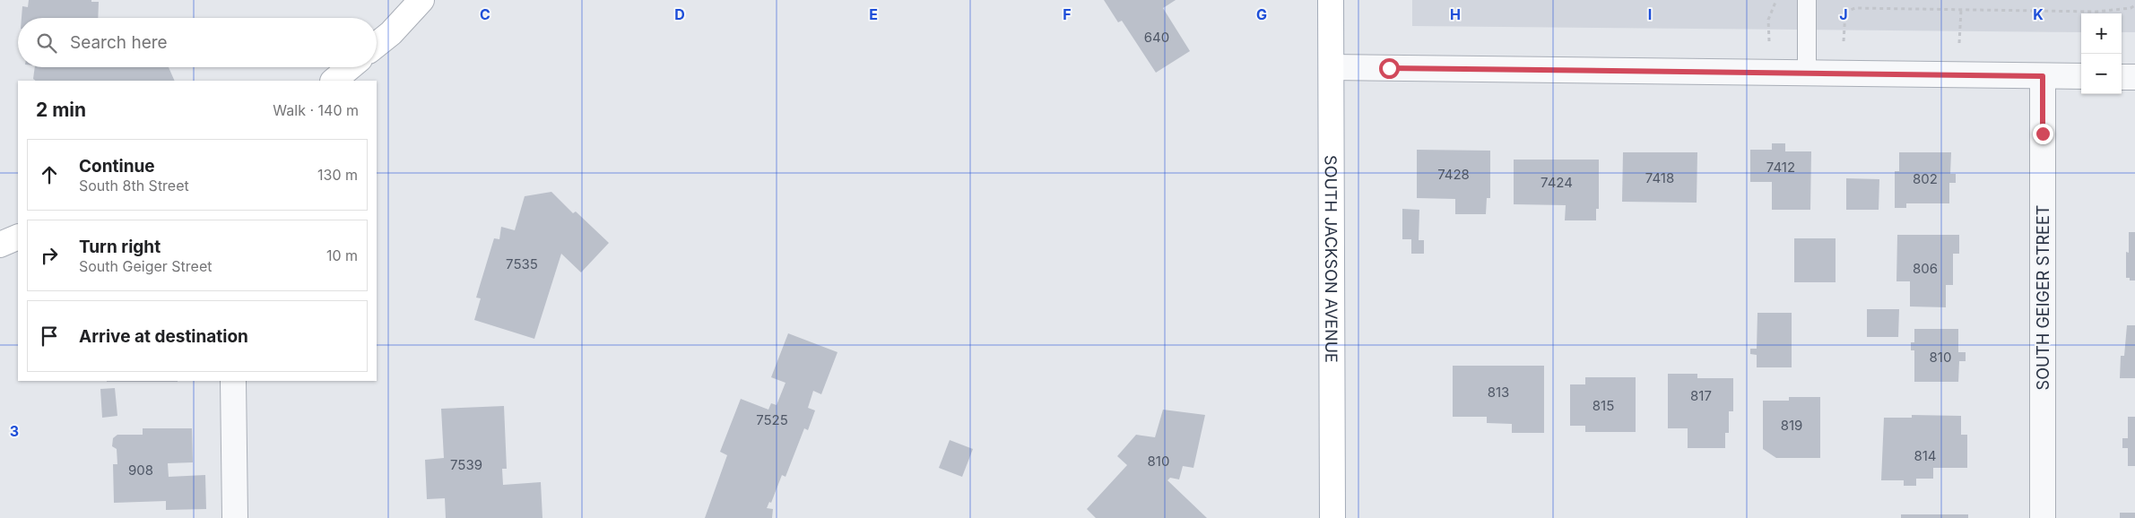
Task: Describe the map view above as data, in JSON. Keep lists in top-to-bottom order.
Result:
{
  "streets": {
    "main road": ["SOUTH JACKSON AVENUE"],
    "street": ["SOUTH GEIGER STREET"]
  },
  "house_numbers": [
    "640",
    "7412",
    "7428",
    "7418",
    "802",
    "7424",
    "7535",
    "806",
    "810",
    "813",
    "817",
    "815",
    "7525",
    "819",
    "814",
    "810",
    "7539",
    "908"
  ],
  "page": {
    "map_buttons": ["+", "−"],
    "search": "Search here",
    "heading": ["2 min", "Walk · 140 m"],
    "list": [
      ["Continue", "South 8th Street", "130 m"],
      ["Turn right", "South Geiger Street", "10 m"],
      "Arrive at destination"
    ]
  },
  "grid": {
    "columns": [
      "C",
      "D",
      "E",
      "F",
      "G",
      "H",
      "I",
      "J",
      "K"
    ],
    "rows": ["3"]
  }
}
